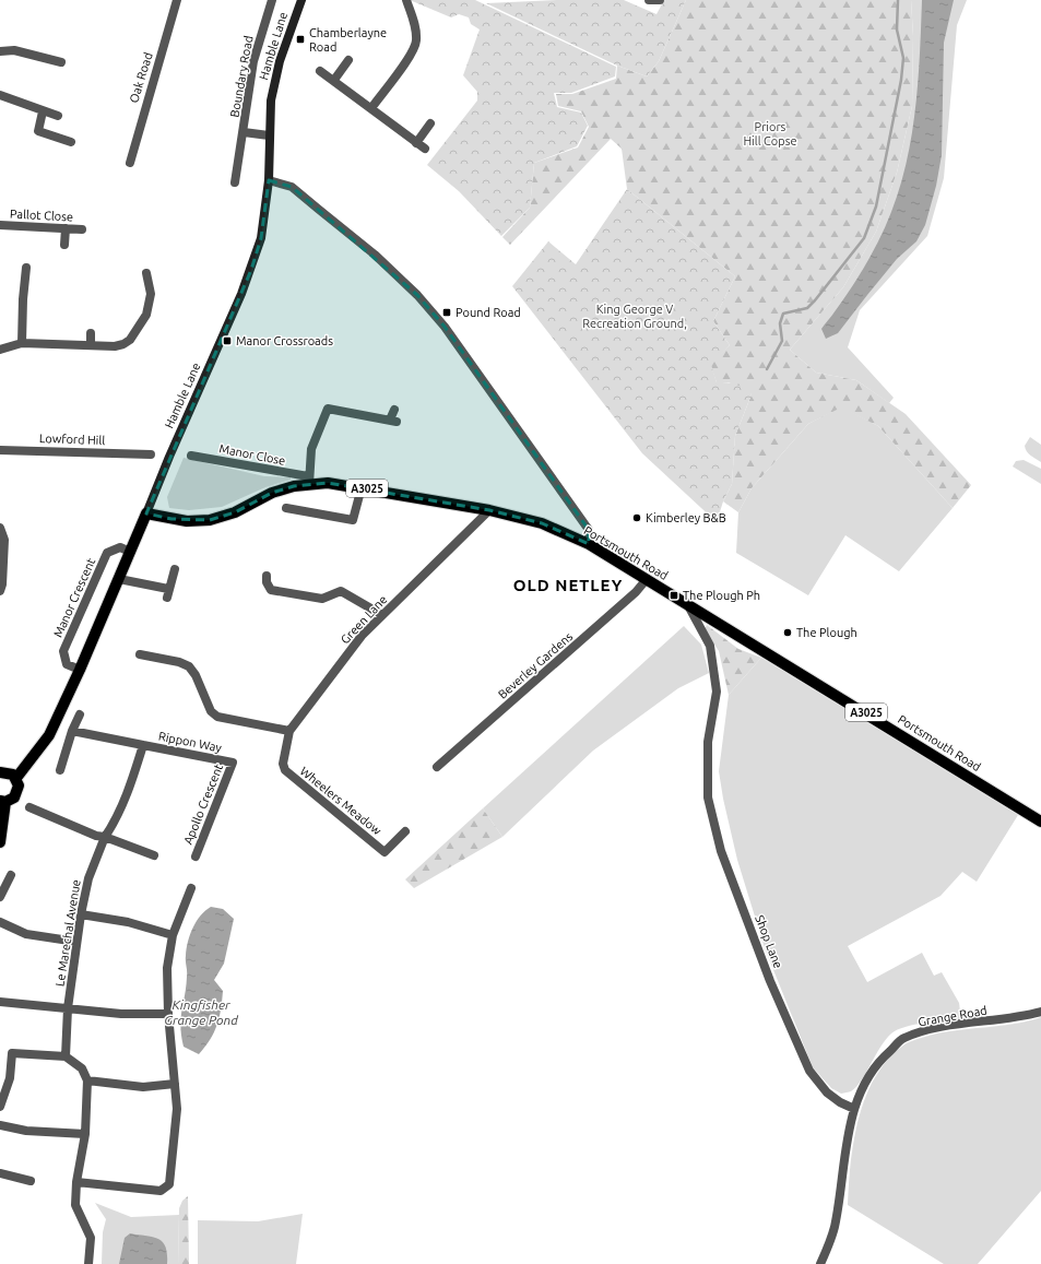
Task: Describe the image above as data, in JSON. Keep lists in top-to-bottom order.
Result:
{
  "streets": {
    "main road": ["Hamble Lane", "A3025", "Portsmouth Road"],
    "street": [
      "Boundary Road",
      "Oak Road",
      "Pallot Close",
      "Lowford Hill",
      "Manor Close",
      "Manor Crescent",
      "Green Lane",
      "Beverley Gardens",
      "Rippon Way",
      "Wheelers Meadow",
      "Apollo Crescent",
      "Le Marechal Avenue",
      "Shop Lane",
      "Grange Road"
    ]
  },
  "crossings": [
    ["Hamble Lane", "Boundary Road"],
    ["Hamble Lane", "Portsmouth Road"],
    ["Hamble Lane", "Manor Crescent"],
    ["Manor Close", "Portsmouth Road"],
    ["Portsmouth Road", "Green Lane"],
    ["Portsmouth Road", "Beverley Gardens"],
    ["Portsmouth Road", "Shop Lane"],
    ["Green Lane", "Wheelers Meadow"],
    ["Rippon Way", "Apollo Crescent"],
    ["Rippon Way", "Le Marechal Avenue"],
    ["Shop Lane", "Grange Road"]
  ],
  "districts": ["OLD NETLEY"],
  "water": ["Kingfisher Grange Pond"],
  "parks": ["Priors Hill Copse", "King George V Recreation Ground,"],
  "places": {
    "transit": [
      "Chamberlayne Road",
      "Pound Road",
      "Manor Crossroads",
      "The Plough Ph"
    ],
    "other": ["Kimberley B&B", "The Plough"]
  }
}
